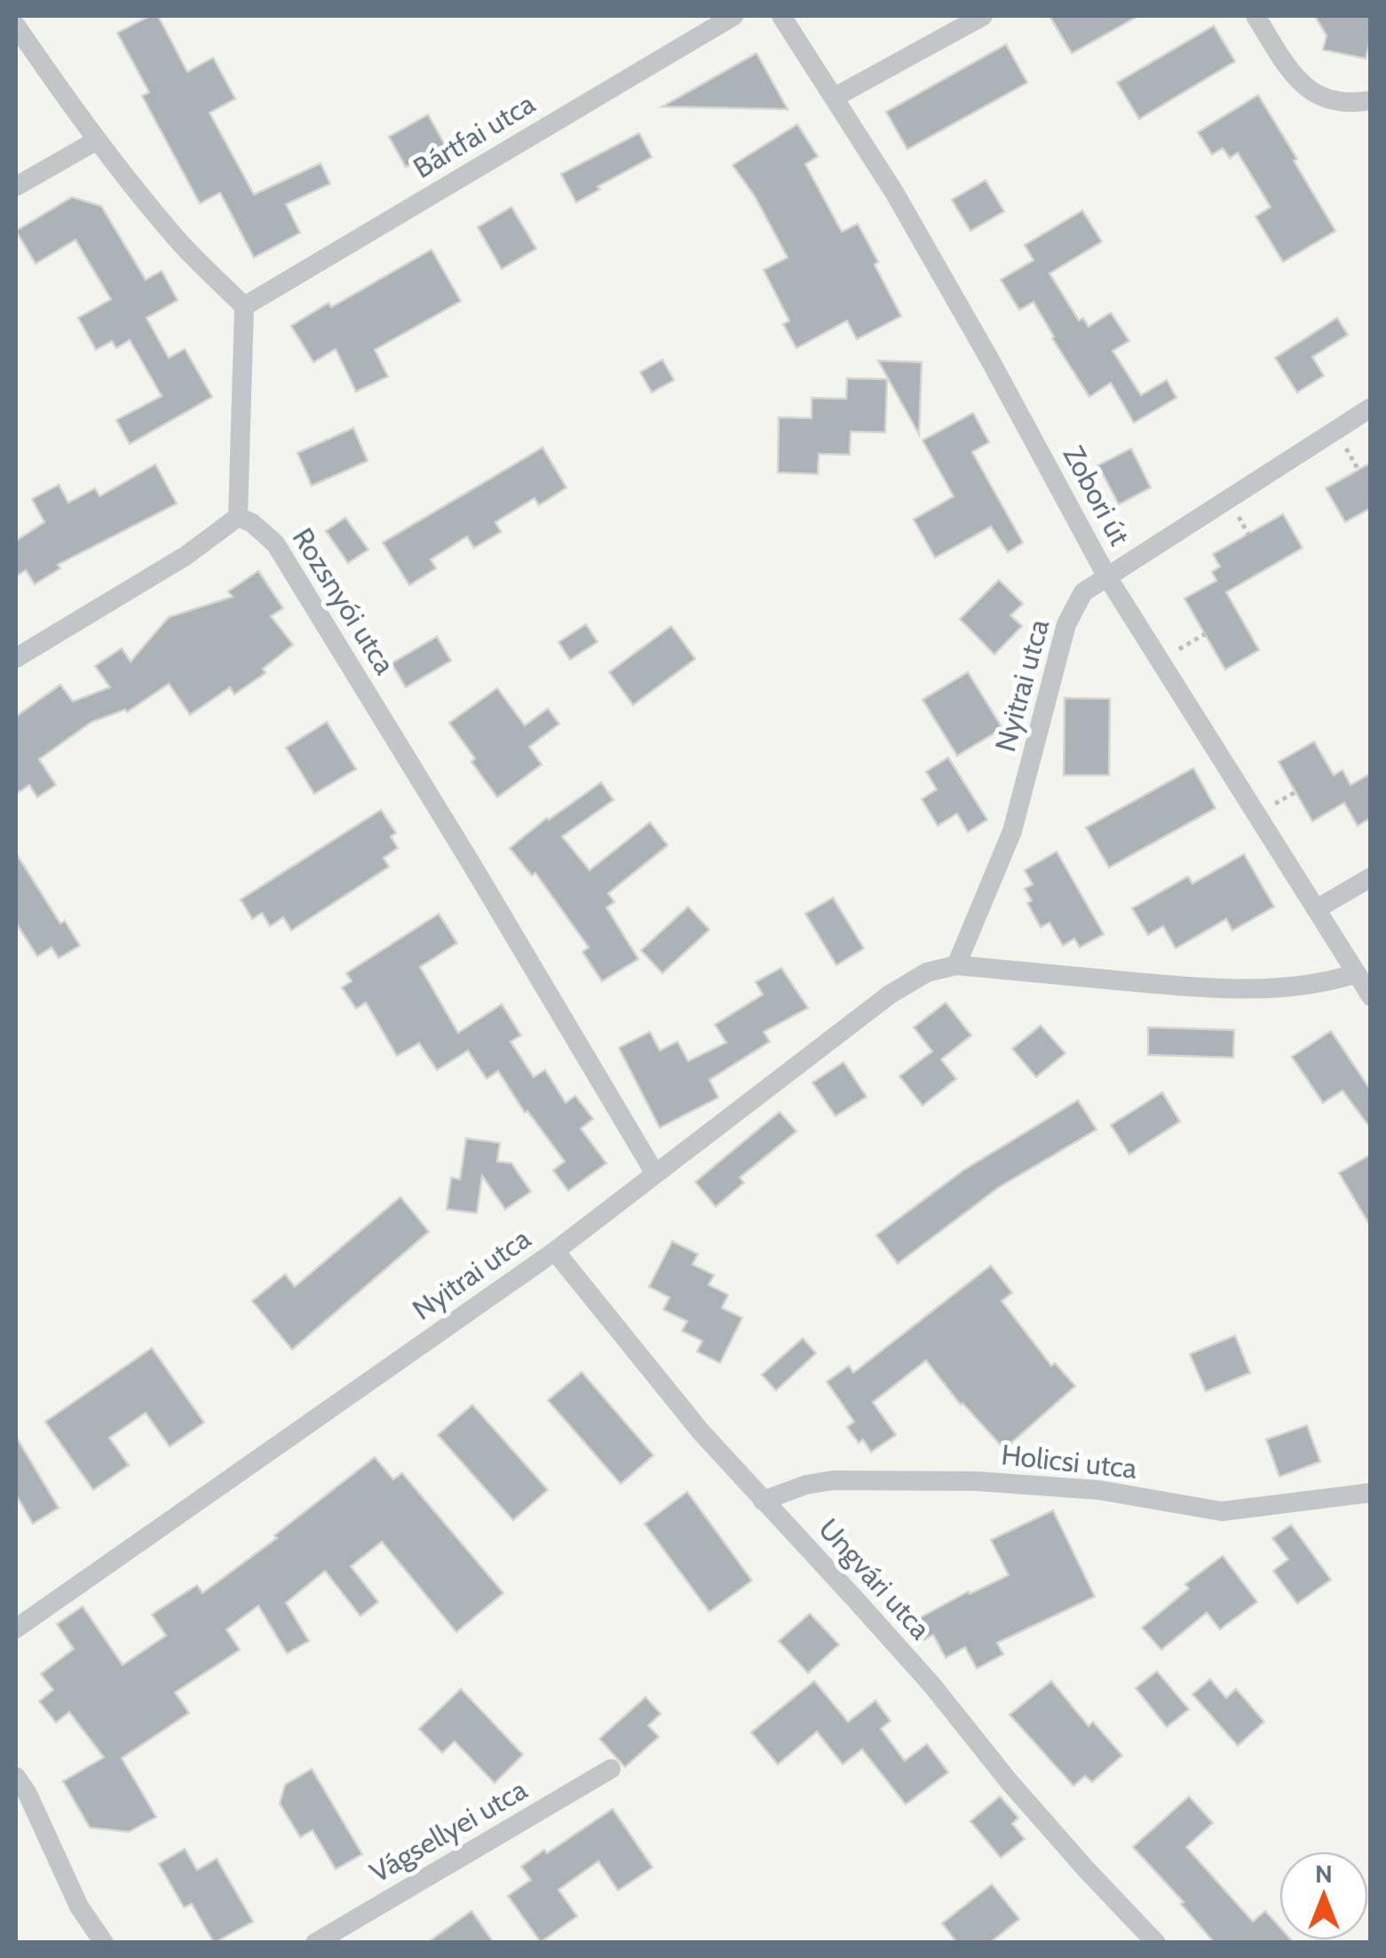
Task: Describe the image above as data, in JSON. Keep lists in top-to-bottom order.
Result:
{
  "streets": {
    "street": [
      "Bártfai utca",
      "Zobori út",
      "Rozsnyói utca",
      "Nyitrai utca",
      "Holicsi utca",
      "Ungvári utca",
      "Vágsellyei utca"
    ]
  },
  "crossings": [
    ["Zobori út", "Nyitrai utca"],
    ["Rozsnyói utca", "Nyitrai utca"],
    ["Nyitrai utca", "Ungvári utca"],
    ["Holicsi utca", "Ungvári utca"]
  ],
  "north": "top"
}
